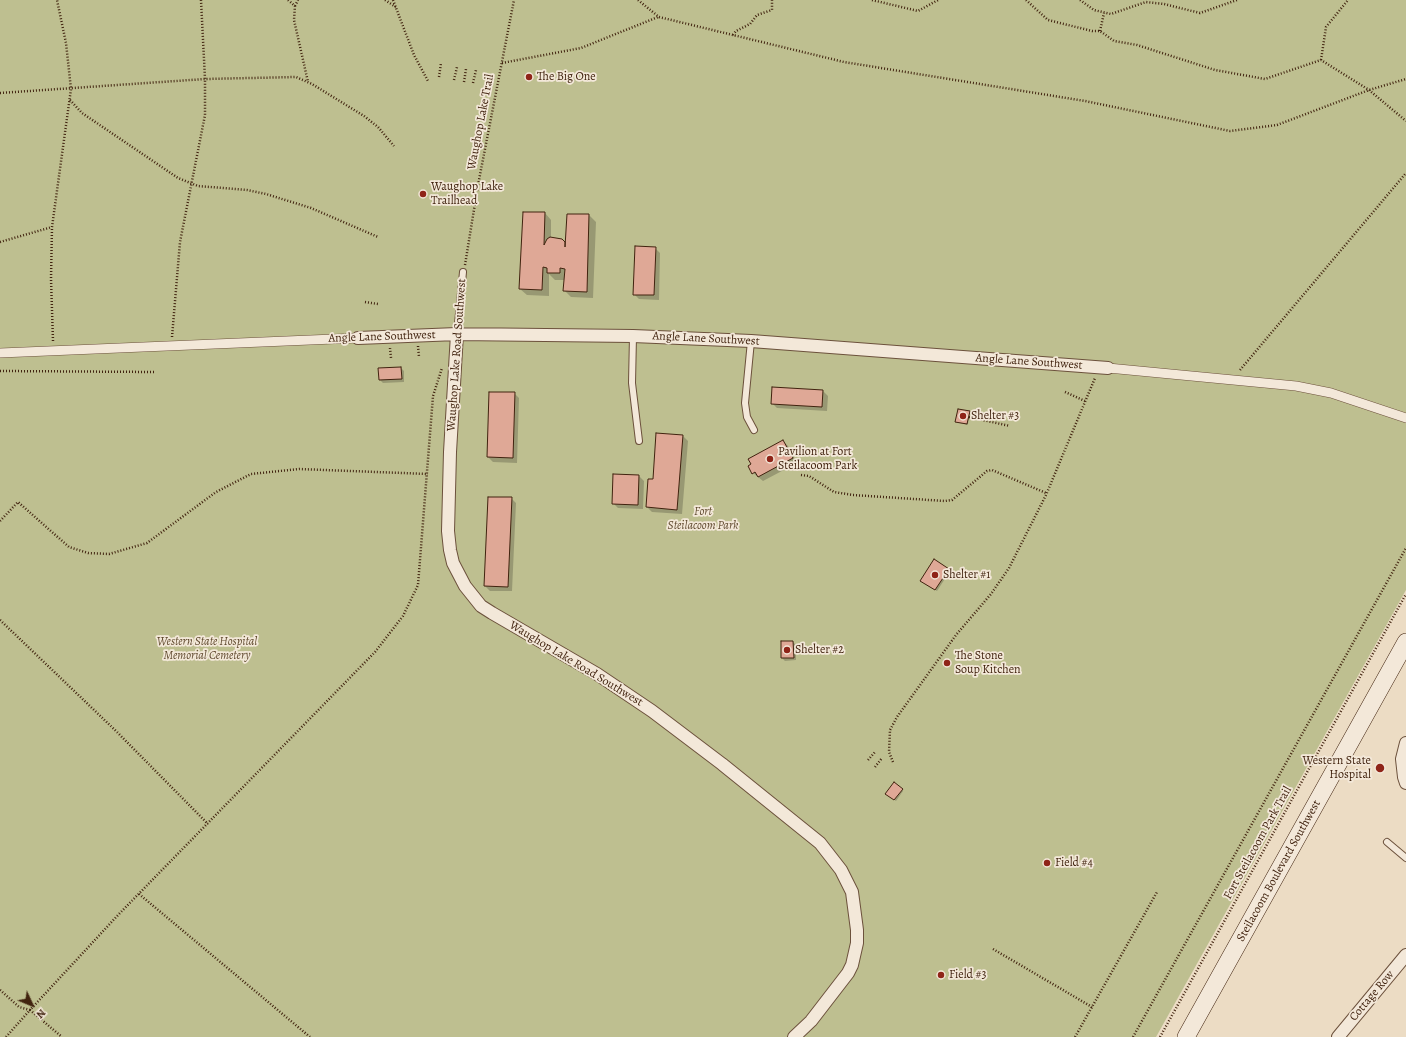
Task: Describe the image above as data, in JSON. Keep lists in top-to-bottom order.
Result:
{
  "streets": {
    "main road": ["Steilacoom Boulevard Southwest"],
    "street": ["Angle Lane Southwest", "Waughop Lake Road Southwest", "Cottage Row"],
    "path": ["Waughop Lake Trail", "Fort Steilacoom Park Trail"]
  },
  "crossings": [
    ["Waughop Lake Trail", "Waughop Lake Road Southwest"],
    ["Angle Lane Southwest", "Waughop Lake Road Southwest"]
  ],
  "parks": ["Fort Steilacoom Park", "Western State Hospital Memorial Cemetery"],
  "places": [
    "The Big One",
    "Waughop Lake Trailhead",
    "Shelter #3",
    "Pavilion at Fort Steilacoom Park",
    "Shelter #1",
    "Shelter #2",
    "The Stone Soup Kitchen",
    "Western State Hospital",
    "Field #4",
    "Field #3"
  ],
  "north": "bottom right"
}
